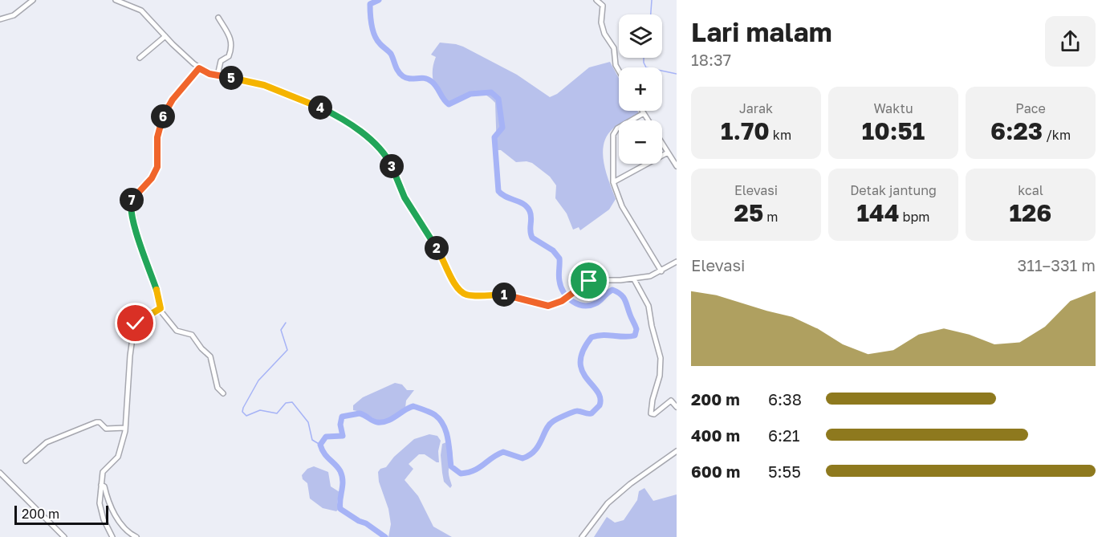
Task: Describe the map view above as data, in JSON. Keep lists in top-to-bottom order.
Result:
{
  "scale_bar": "200 m",
  "page": {
    "heading": ["Lari malam", "18:37"],
    "map_buttons": ["+", "−"],
    "pins": [
      "5",
      "4",
      "6",
      "3",
      "7",
      "2",
      "1"
    ],
    "stats": [
      ["Jarak", "1.70 km"],
      ["Waktu", "10:51"],
      ["Pace", "6:23 /km"],
      ["Elevasi", "25 m"],
      ["Detak jantung", "144 bpm"],
      ["kcal", "126"]
    ],
    "chart": ["Elevasi", "311–331 m"],
    "list": [
      {
        "name": "200 m",
        "note": "6:38"
      },
      {
        "name": "400 m",
        "note": "6:21"
      },
      {
        "name": "600 m",
        "note": "5:55"
      }
    ],
    "scale": "200 m"
  }
}
